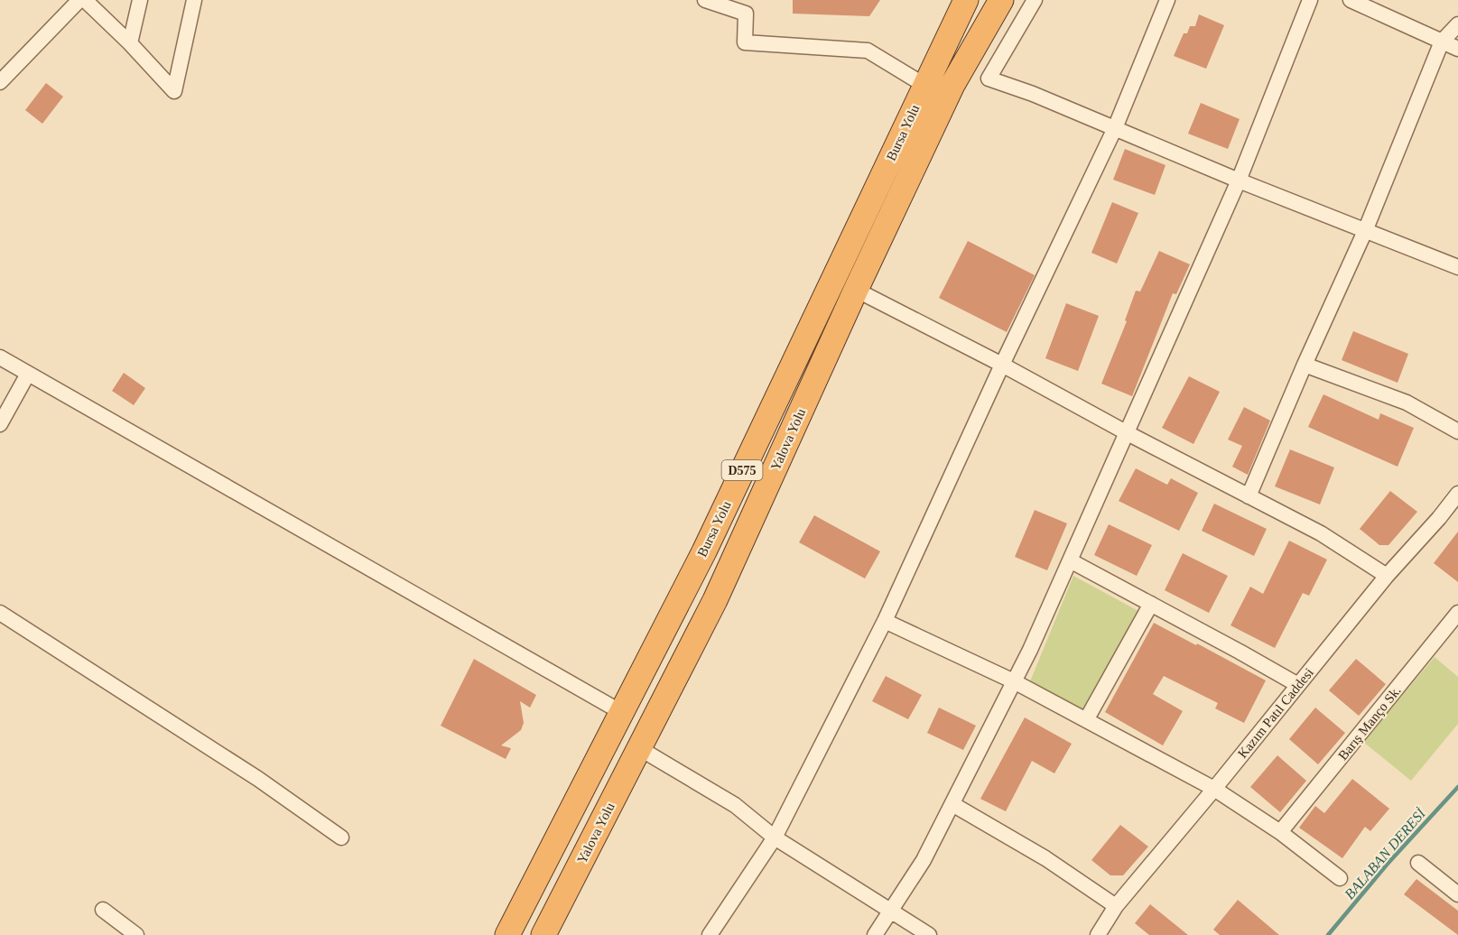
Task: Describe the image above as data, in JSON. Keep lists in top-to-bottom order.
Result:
{
  "streets": {
    "highway": ["Bursa Yolu", "Yalova Yolu", "D575"],
    "street": ["Kazım Patıl Caddesi", "Barış Manço Sk."]
  },
  "water": ["BALABAN DERESİ"]
}
